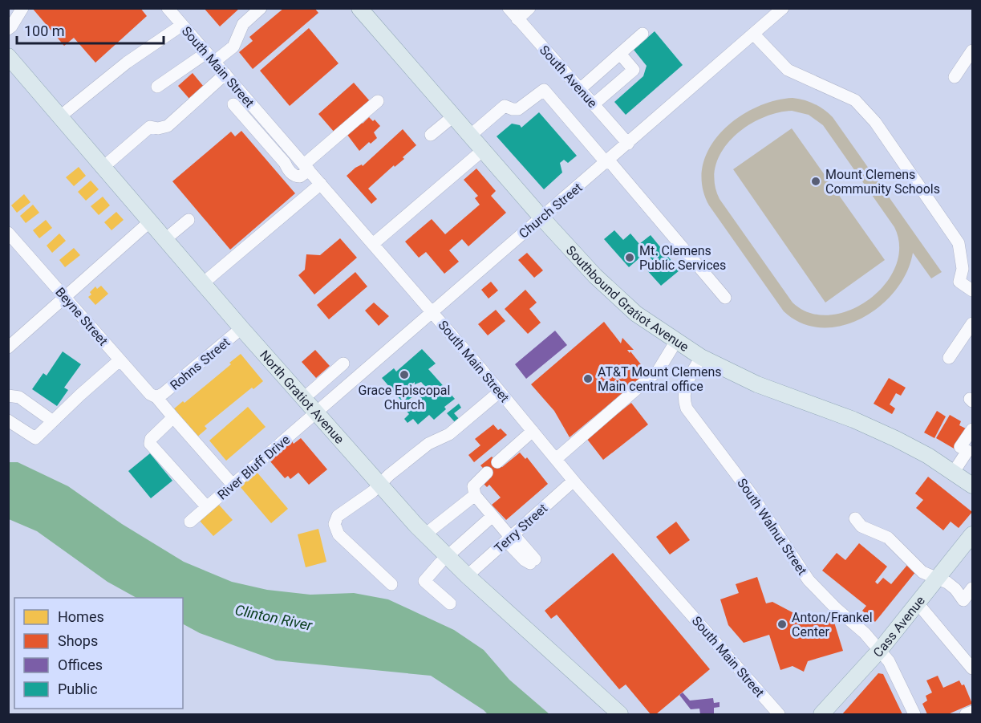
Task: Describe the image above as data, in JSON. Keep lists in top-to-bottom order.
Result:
{
  "streets": {
    "main road": ["Southbound Gratiot Avenue", "North Gratiot Avenue", "Cass Avenue"],
    "street": [
      "South Main Street",
      "South Avenue",
      "Church Street",
      "Beyne Street",
      "Rohns Street",
      "River Bluff Drive",
      "South Walnut Street",
      "Terry Street"
    ]
  },
  "crossings": [
    ["South Main Street", "Church Street"],
    ["South Main Street", "Terry Street"],
    ["South Avenue", "Church Street"],
    ["Church Street", "Southbound Gratiot Avenue"],
    ["Church Street", "North Gratiot Avenue"],
    ["Church Street", "River Bluff Drive"],
    ["Southbound Gratiot Avenue", "South Walnut Street"],
    ["Beyne Street", "Rohns Street"],
    ["Beyne Street", "River Bluff Drive"],
    ["Rohns Street", "North Gratiot Avenue"],
    ["North Gratiot Avenue", "River Bluff Drive"],
    ["North Gratiot Avenue", "Terry Street"],
    ["South Walnut Street", "Cass Avenue"]
  ],
  "water": ["Clinton River"],
  "places": [
    "Mount Clemens Community Schools",
    "Mt. Clemens Public Services",
    "Grace Episcopal Church",
    "AT&T Mount Clemens Main central office",
    "Anton/Frankel Center"
  ],
  "legend": [
    "Homes",
    "Shops",
    "Offices",
    "Public"
  ],
  "scale_bar": "100 m"
}
